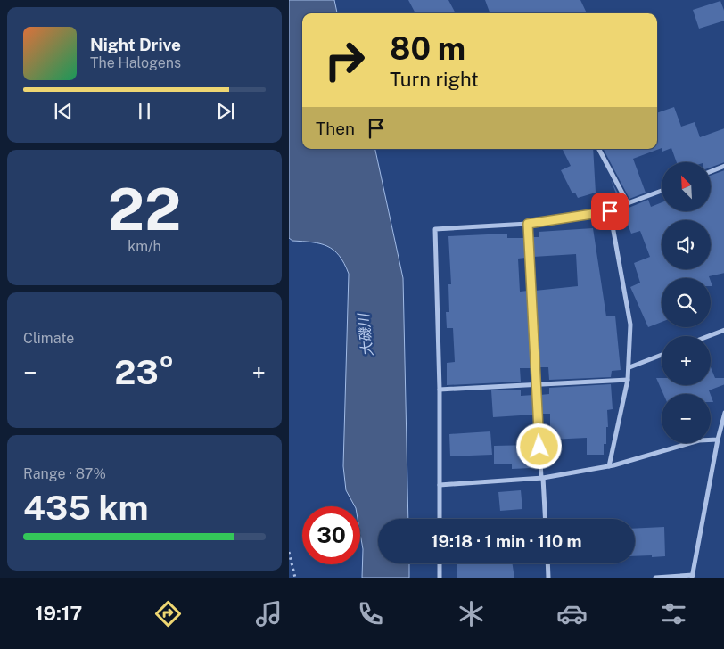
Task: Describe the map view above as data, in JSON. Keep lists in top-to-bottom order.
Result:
{
  "water": ["大磯川"],
  "north": "top left",
  "page": {
    "turn": ["80 m", "Turn right"],
    "song": ["Night Drive", "The Halogens"],
    "then": "Then",
    "tile": [
      ["22", "km/h"],
      "Climate",
      ["Range · 87%", "435 km"]
    ],
    "map_buttons": ["+", "−"],
    "heat": ["−", "23°", "+"],
    "limit": "30",
    "trip": "19:18 · 1 min · 110 m",
    "tabs": "19:17"
  }
}
